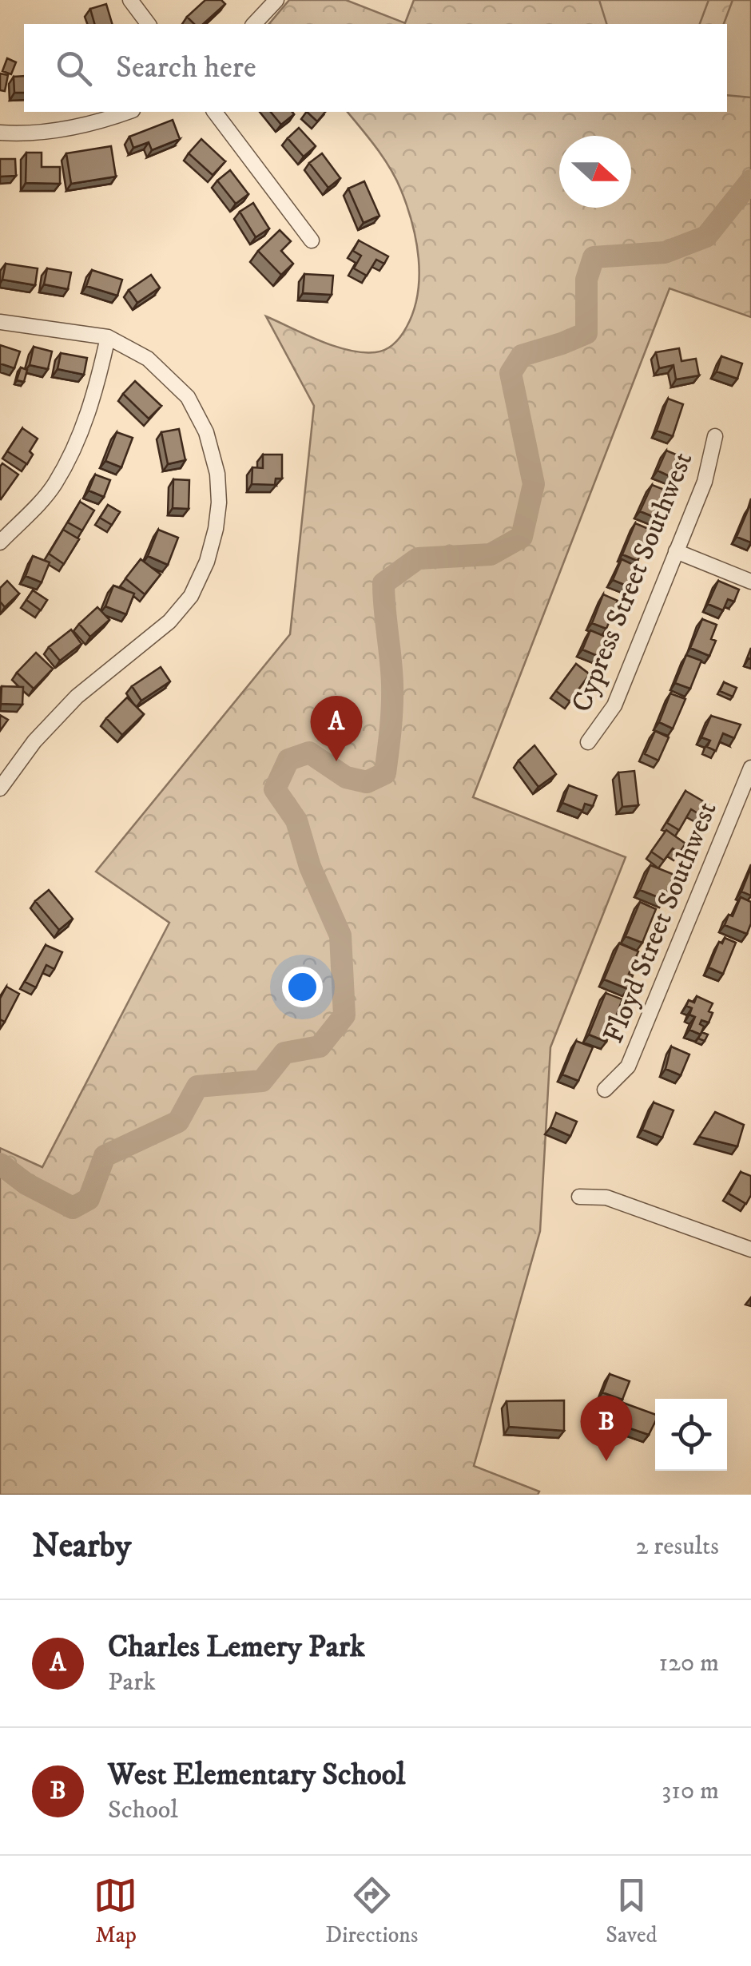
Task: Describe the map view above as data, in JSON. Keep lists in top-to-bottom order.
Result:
{
  "streets": {
    "street": ["Cypress Street Southwest", "Floyd Street Southwest"]
  },
  "north": "right",
  "page": {
    "search": "Search here",
    "pins": ["A", "B"],
    "heading": ["Nearby", "2 results"],
    "list": [
      {
        "mark": "A",
        "name": "Charles Lemery Park",
        "note": "Park",
        "value": "120 m"
      },
      {
        "mark": "B",
        "name": "West Elementary School",
        "note": "School",
        "value": "310 m"
      }
    ],
    "nav": ["Map", "Directions", "Saved"]
  }
}
